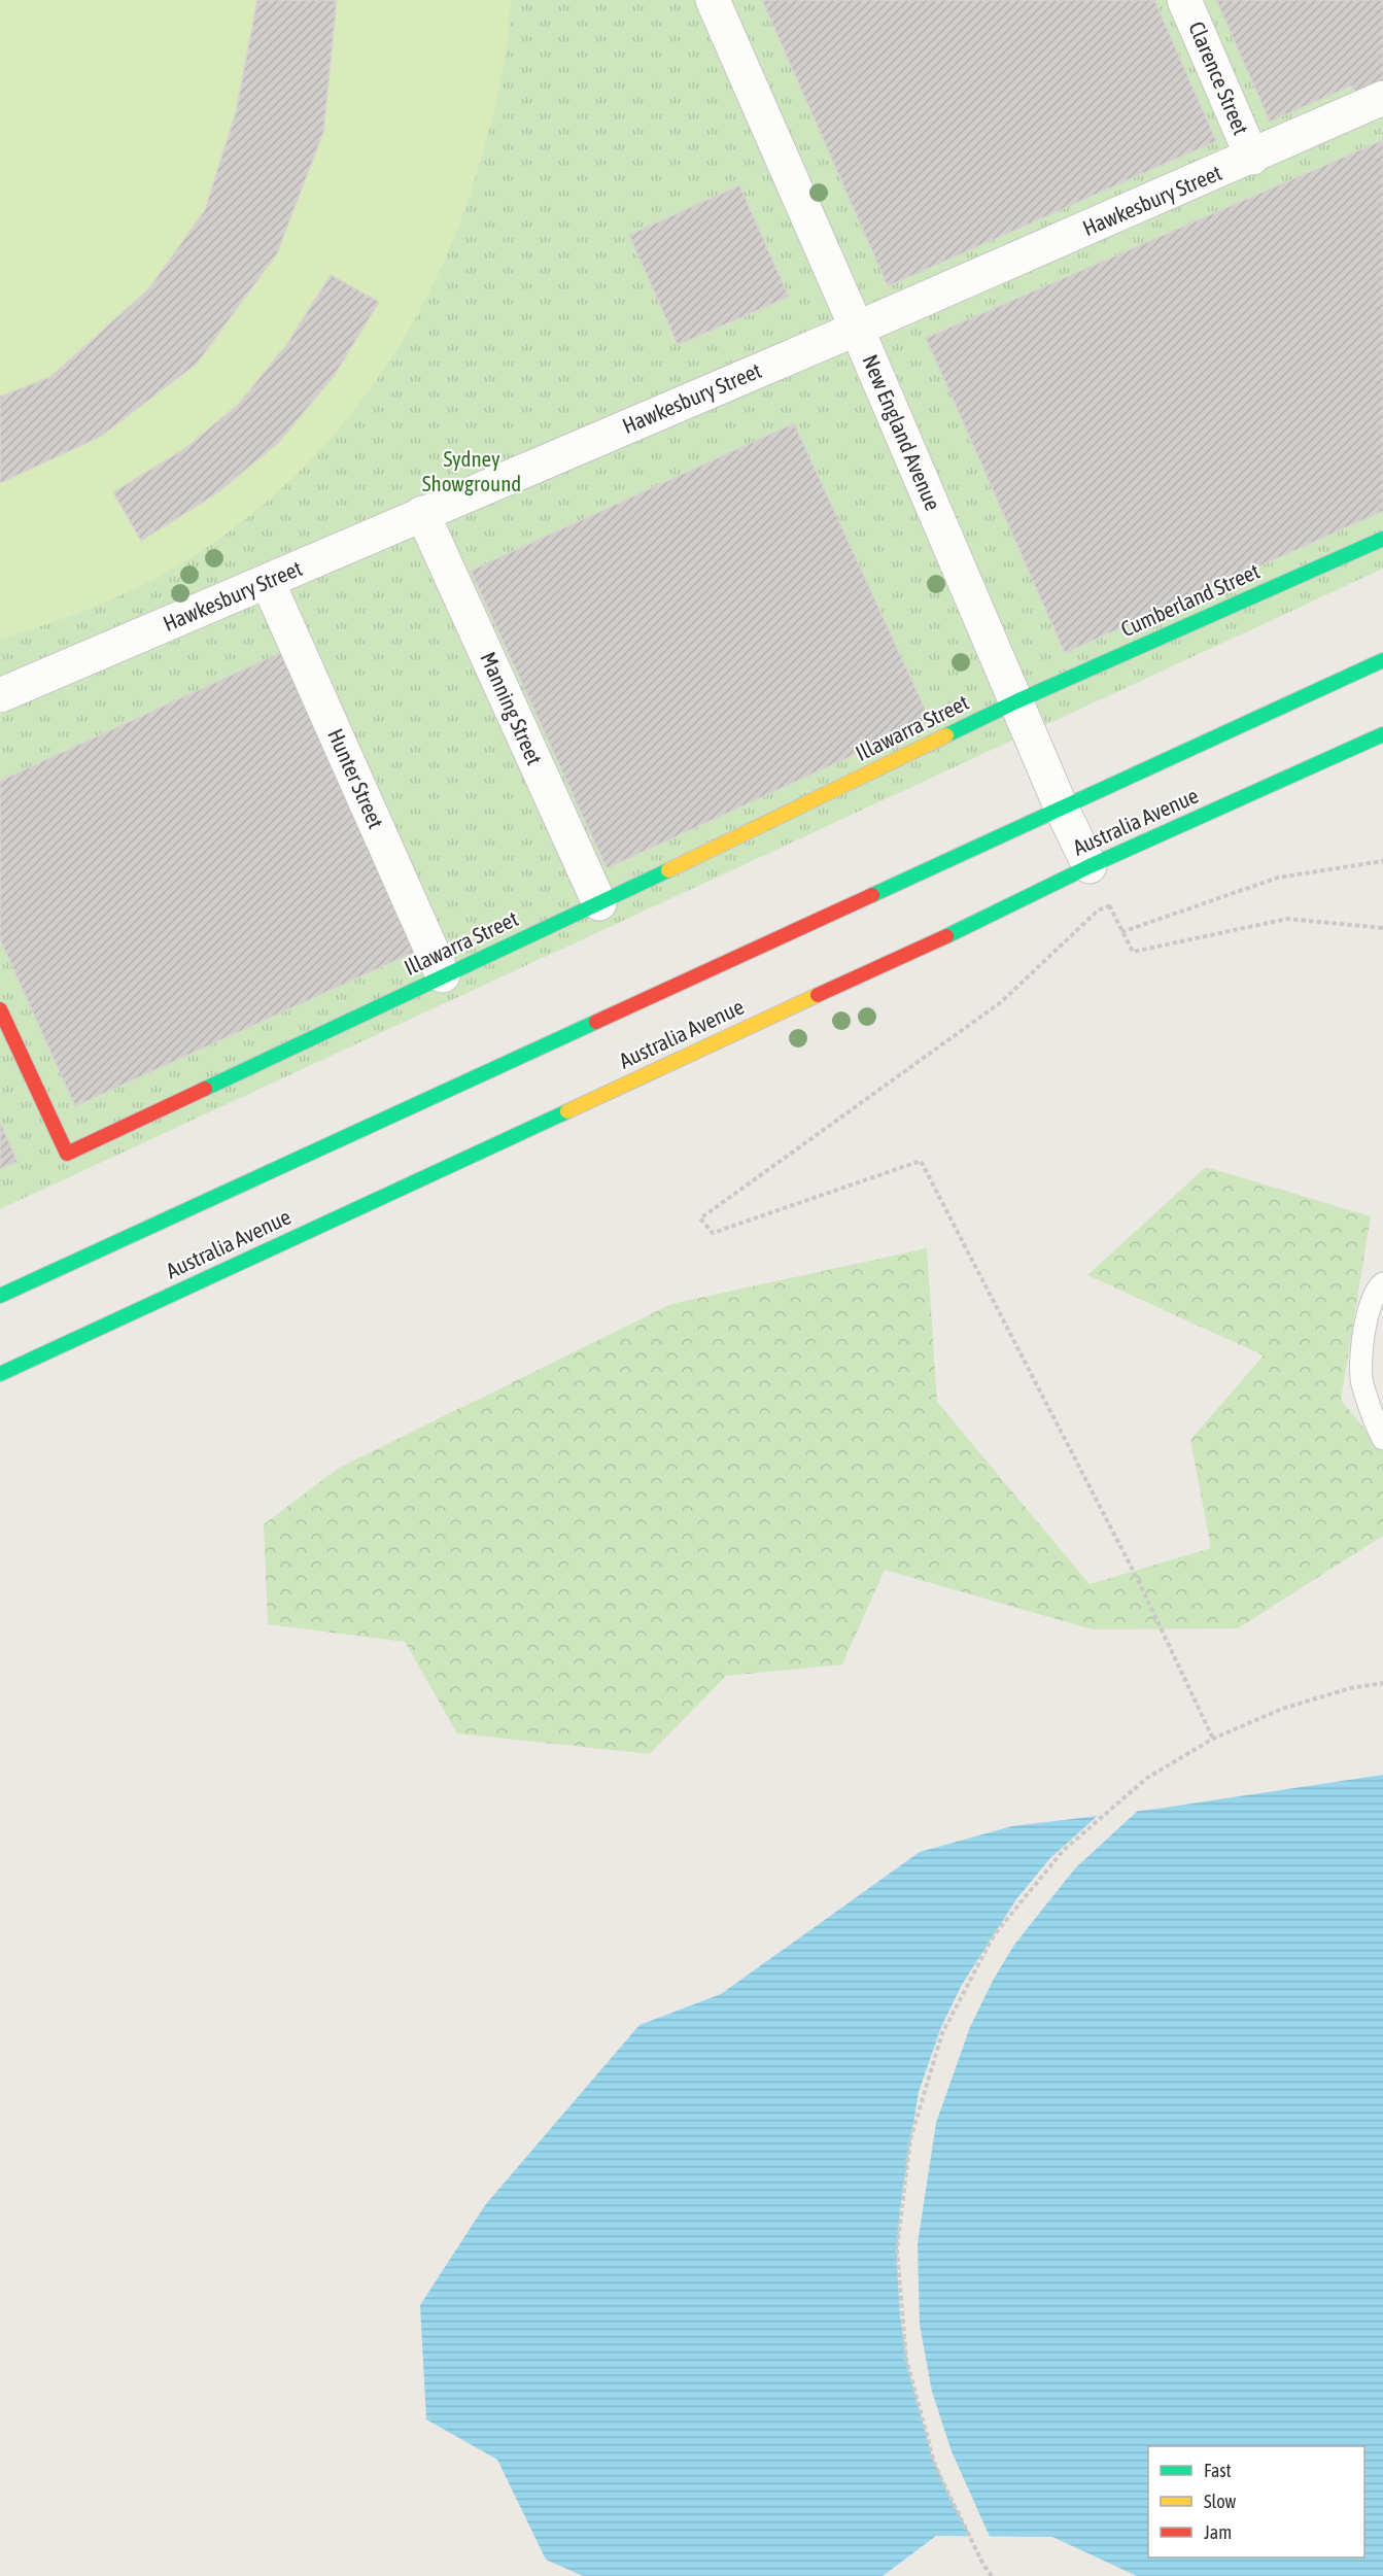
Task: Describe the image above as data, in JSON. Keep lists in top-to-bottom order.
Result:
{
  "streets": {
    "main road": ["Cumberland Street", "Illawarra Street", "Australia Avenue"],
    "street": [
      "Clarence Street",
      "Hawkesbury Street",
      "New England Avenue",
      "Manning Street",
      "Hunter Street"
    ]
  },
  "crossings": [
    ["Clarence Street", "Hawkesbury Street"],
    ["Hawkesbury Street", "New England Avenue"],
    ["Hawkesbury Street", "Manning Street"],
    ["Hawkesbury Street", "Hunter Street"],
    ["New England Avenue", "Cumberland Street"],
    ["New England Avenue", "Illawarra Street"],
    ["New England Avenue", "Australia Avenue"],
    ["Cumberland Street", "Illawarra Street"],
    ["Manning Street", "Illawarra Street"],
    ["Illawarra Street", "Hunter Street"]
  ],
  "parks": ["Sydney Showground"],
  "legend": ["Fast", "Slow", "Jam"]
}
